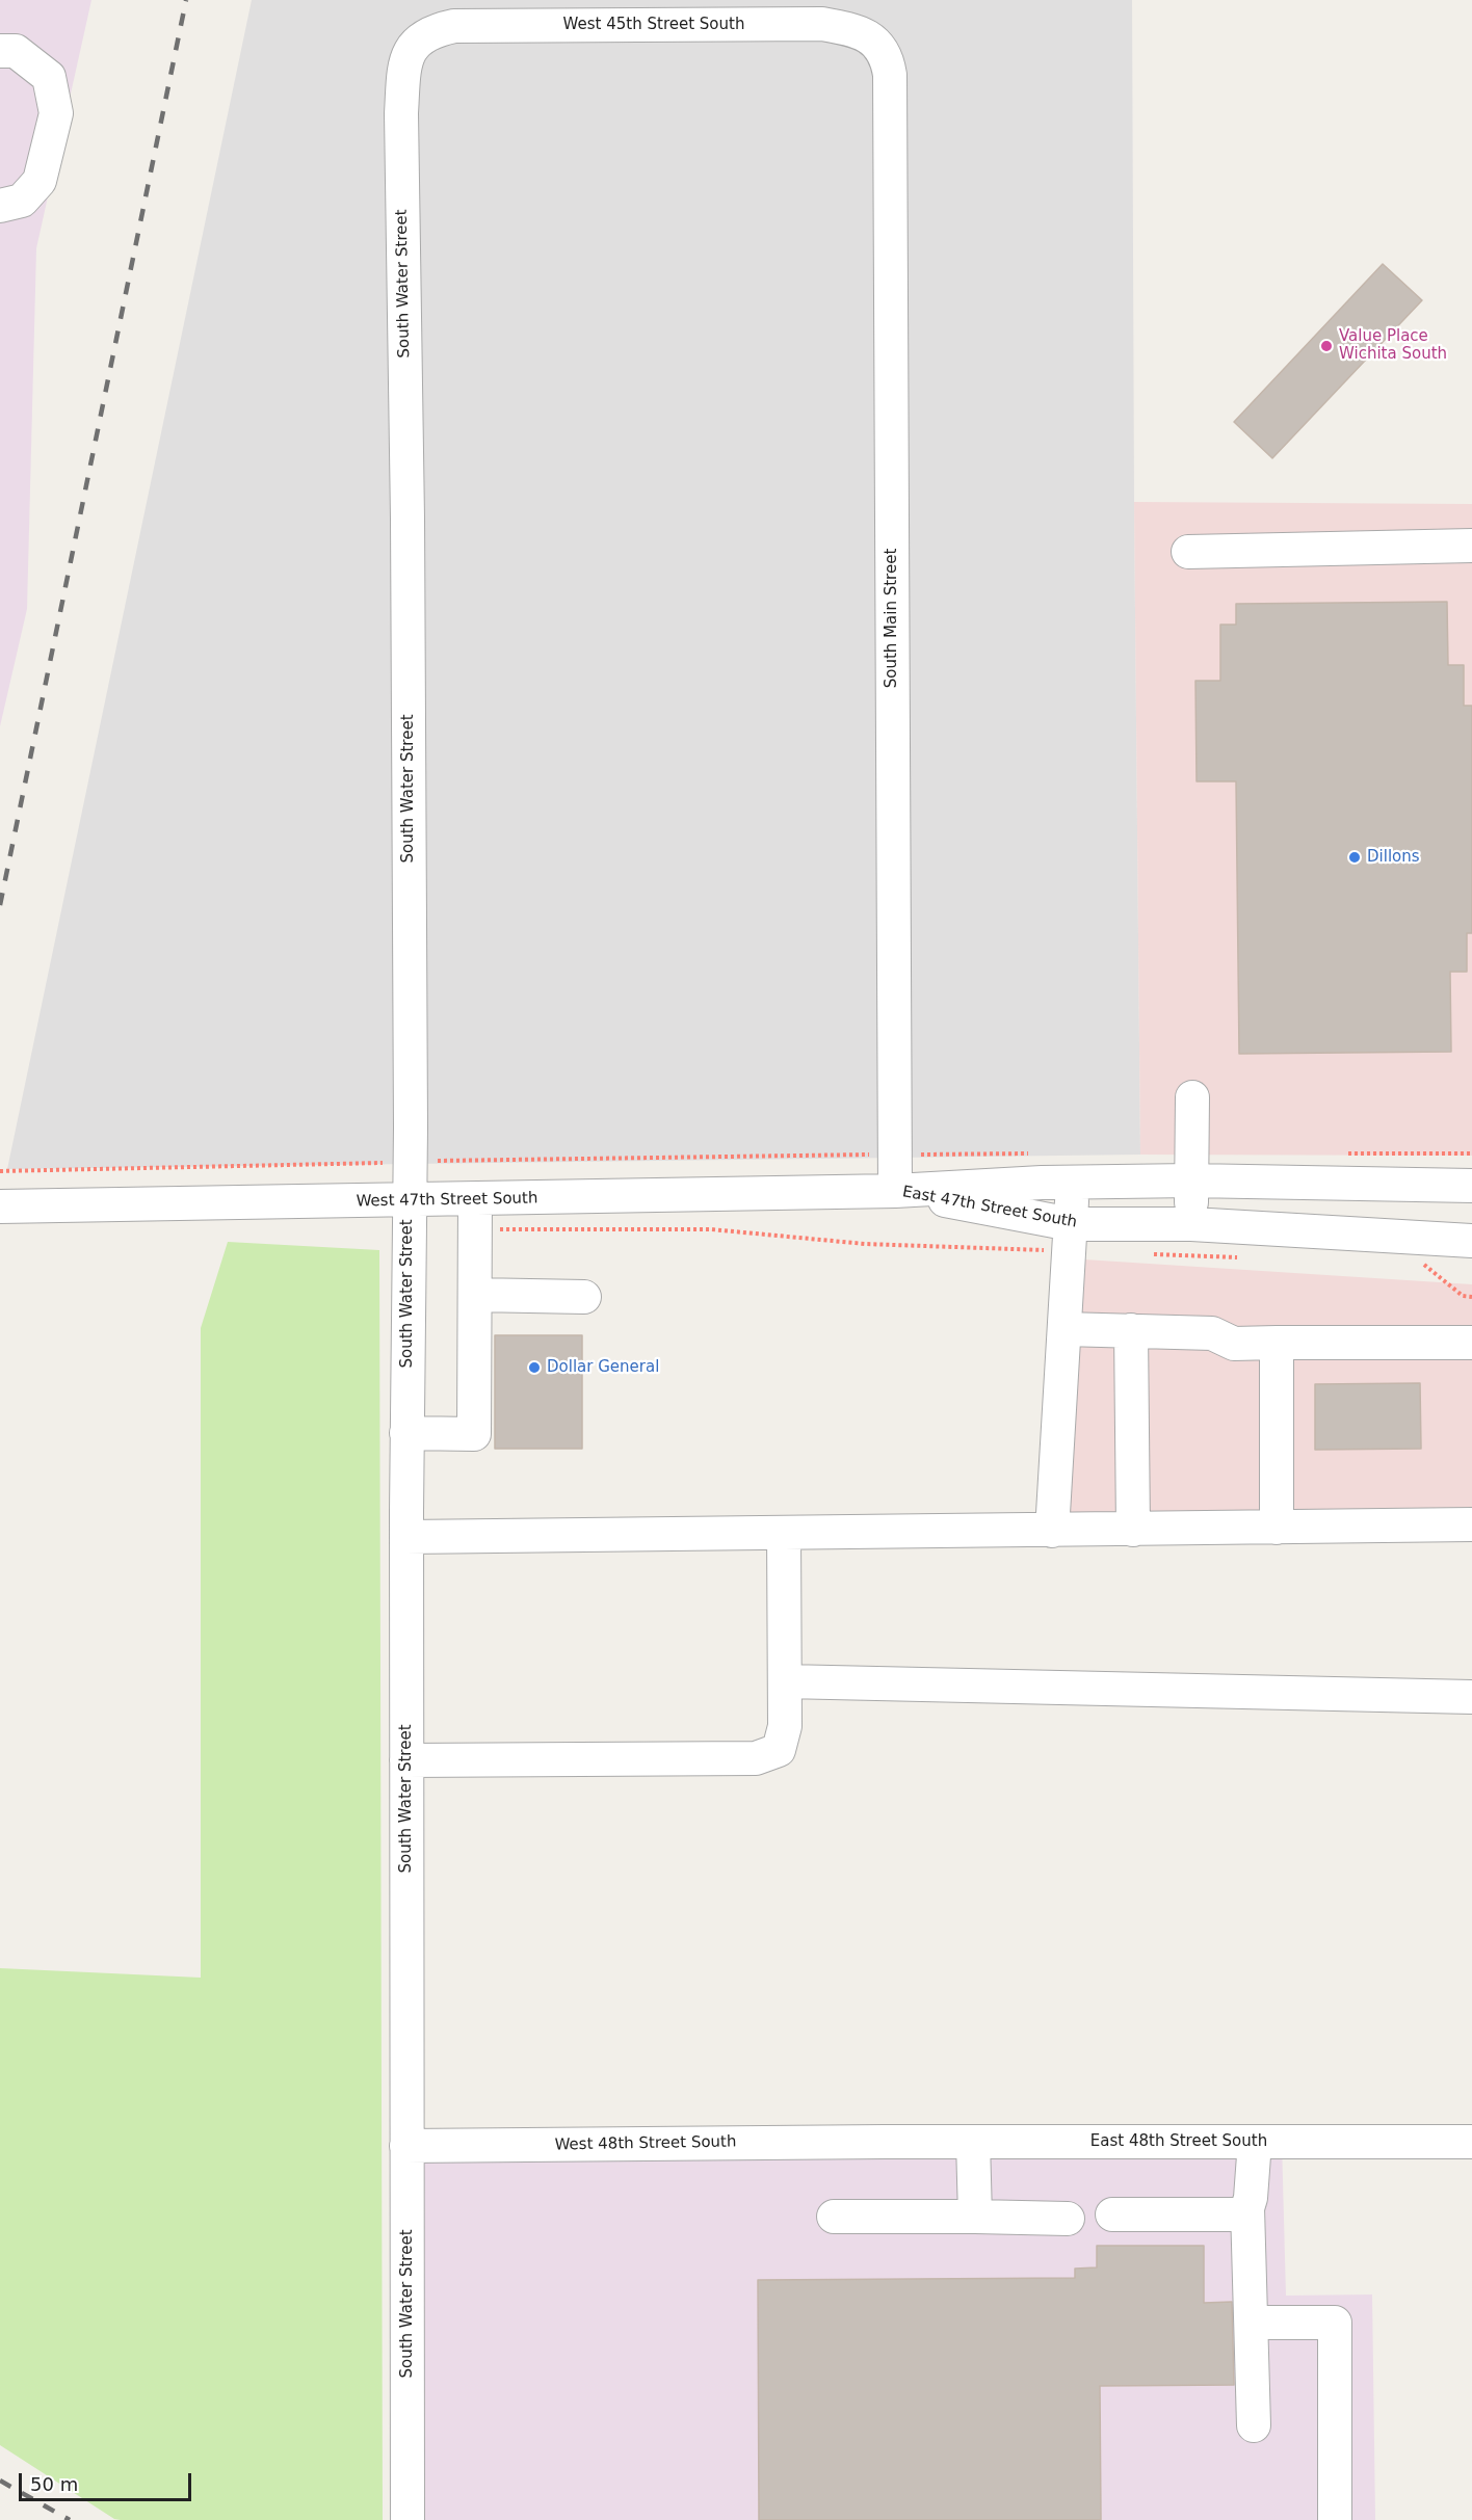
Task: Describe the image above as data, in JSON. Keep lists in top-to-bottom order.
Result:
{
  "streets": {
    "street": [
      "West 45th Street South",
      "South Water Street",
      "South Main Street",
      "West 47th Street South",
      "East 47th Street South",
      "East 48th Street South",
      "West 48th Street South"
    ]
  },
  "crossings": [
    ["West 45th Street South", "South Water Street"],
    ["West 45th Street South", "South Main Street"],
    ["South Water Street", "West 47th Street South"],
    ["South Water Street", "West 48th Street South"],
    ["South Main Street", "West 47th Street South"],
    ["South Main Street", "East 47th Street South"],
    ["West 47th Street South", "East 47th Street South"],
    ["East 48th Street South", "West 48th Street South"]
  ],
  "places": ["Value Place Wichita South", "Dillons", "Dollar General"],
  "scale_bar": "50 m"
}
